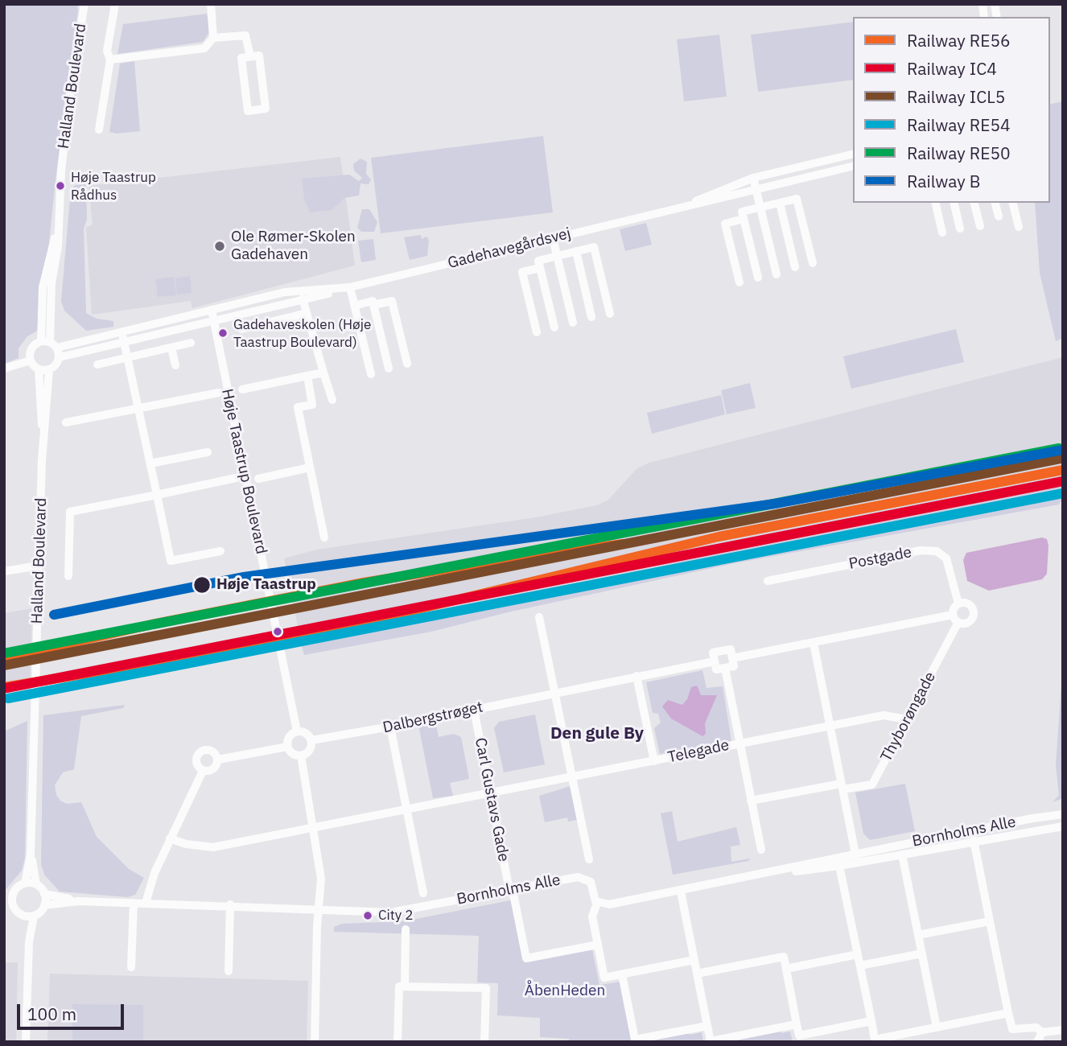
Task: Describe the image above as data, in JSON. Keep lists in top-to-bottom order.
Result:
{
  "streets": {
    "street": [
      "Halland Boulevard",
      "Gadehavegårdsvej",
      "Høje Taastrup Boulevard",
      "Postgade",
      "Thyborøngade",
      "Dalbergstrøget",
      "Telegade",
      "Carl Gustavs Gade",
      "Bornholms Alle"
    ]
  },
  "crossings": [
    ["Halland Boulevard", "Gadehavegårdsvej"],
    ["Halland Boulevard", "Bornholms Alle"],
    ["Gadehavegårdsvej", "Høje Taastrup Boulevard"],
    ["Høje Taastrup Boulevard", "Dalbergstrøget"],
    ["Postgade", "Thyborøngade"],
    ["Thyborøngade", "Telegade"],
    ["Dalbergstrøget", "Carl Gustavs Gade"],
    ["Telegade", "Carl Gustavs Gade"],
    ["Carl Gustavs Gade", "Bornholms Alle"]
  ],
  "districts": ["Den gule By"],
  "parks": ["ÅbenHeden"],
  "places": [
    "Høje Taastrup Rådhus",
    "Ole Rømer-Skolen Gadehaven",
    "Gadehaveskolen (Høje Taastrup Boulevard)",
    "Høje Taastrup",
    "City 2"
  ],
  "lines": [
    "rail line RE50",
    "rail line B",
    "rail line ICL5",
    "rail line RE56",
    "rail line IC4",
    "rail line RE54"
  ],
  "legend": [
    "Railway RE56",
    "Railway IC4",
    "Railway ICL5",
    "Railway RE54",
    "Railway RE50",
    "Railway B"
  ],
  "scale_bar": "100 m"
}
